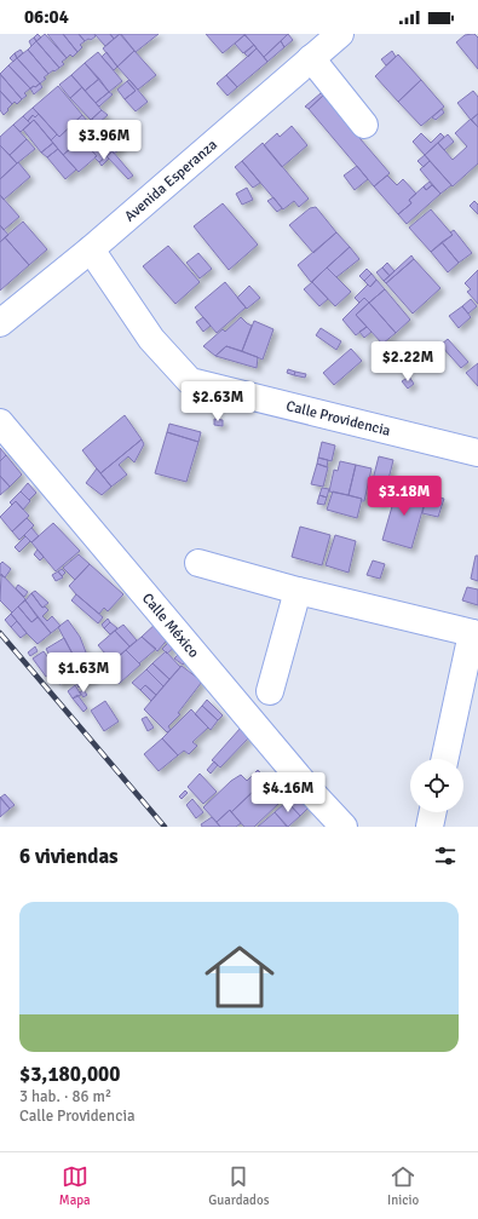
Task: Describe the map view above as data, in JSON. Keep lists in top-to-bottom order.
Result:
{
  "streets": {
    "street": ["Avenida Esperanza", "Calle Providencia", "Calle México"]
  },
  "crossings": [
    ["Avenida Esperanza", "Calle Providencia"]
  ],
  "page": {
    "status": "06:04",
    "price": [
      "$3.96M",
      "$2.22M",
      "$2.63M",
      "$3.18M",
      "$1.63M",
      "$4.16M"
    ],
    "heading": "6 viviendas",
    "list": [
      {
        "name": "$3,180,000",
        "note": "3 hab. · 86 m² · Calle Providencia"
      }
    ],
    "tabs": ["Mapa", "Guardados", "Inicio"]
  }
}
